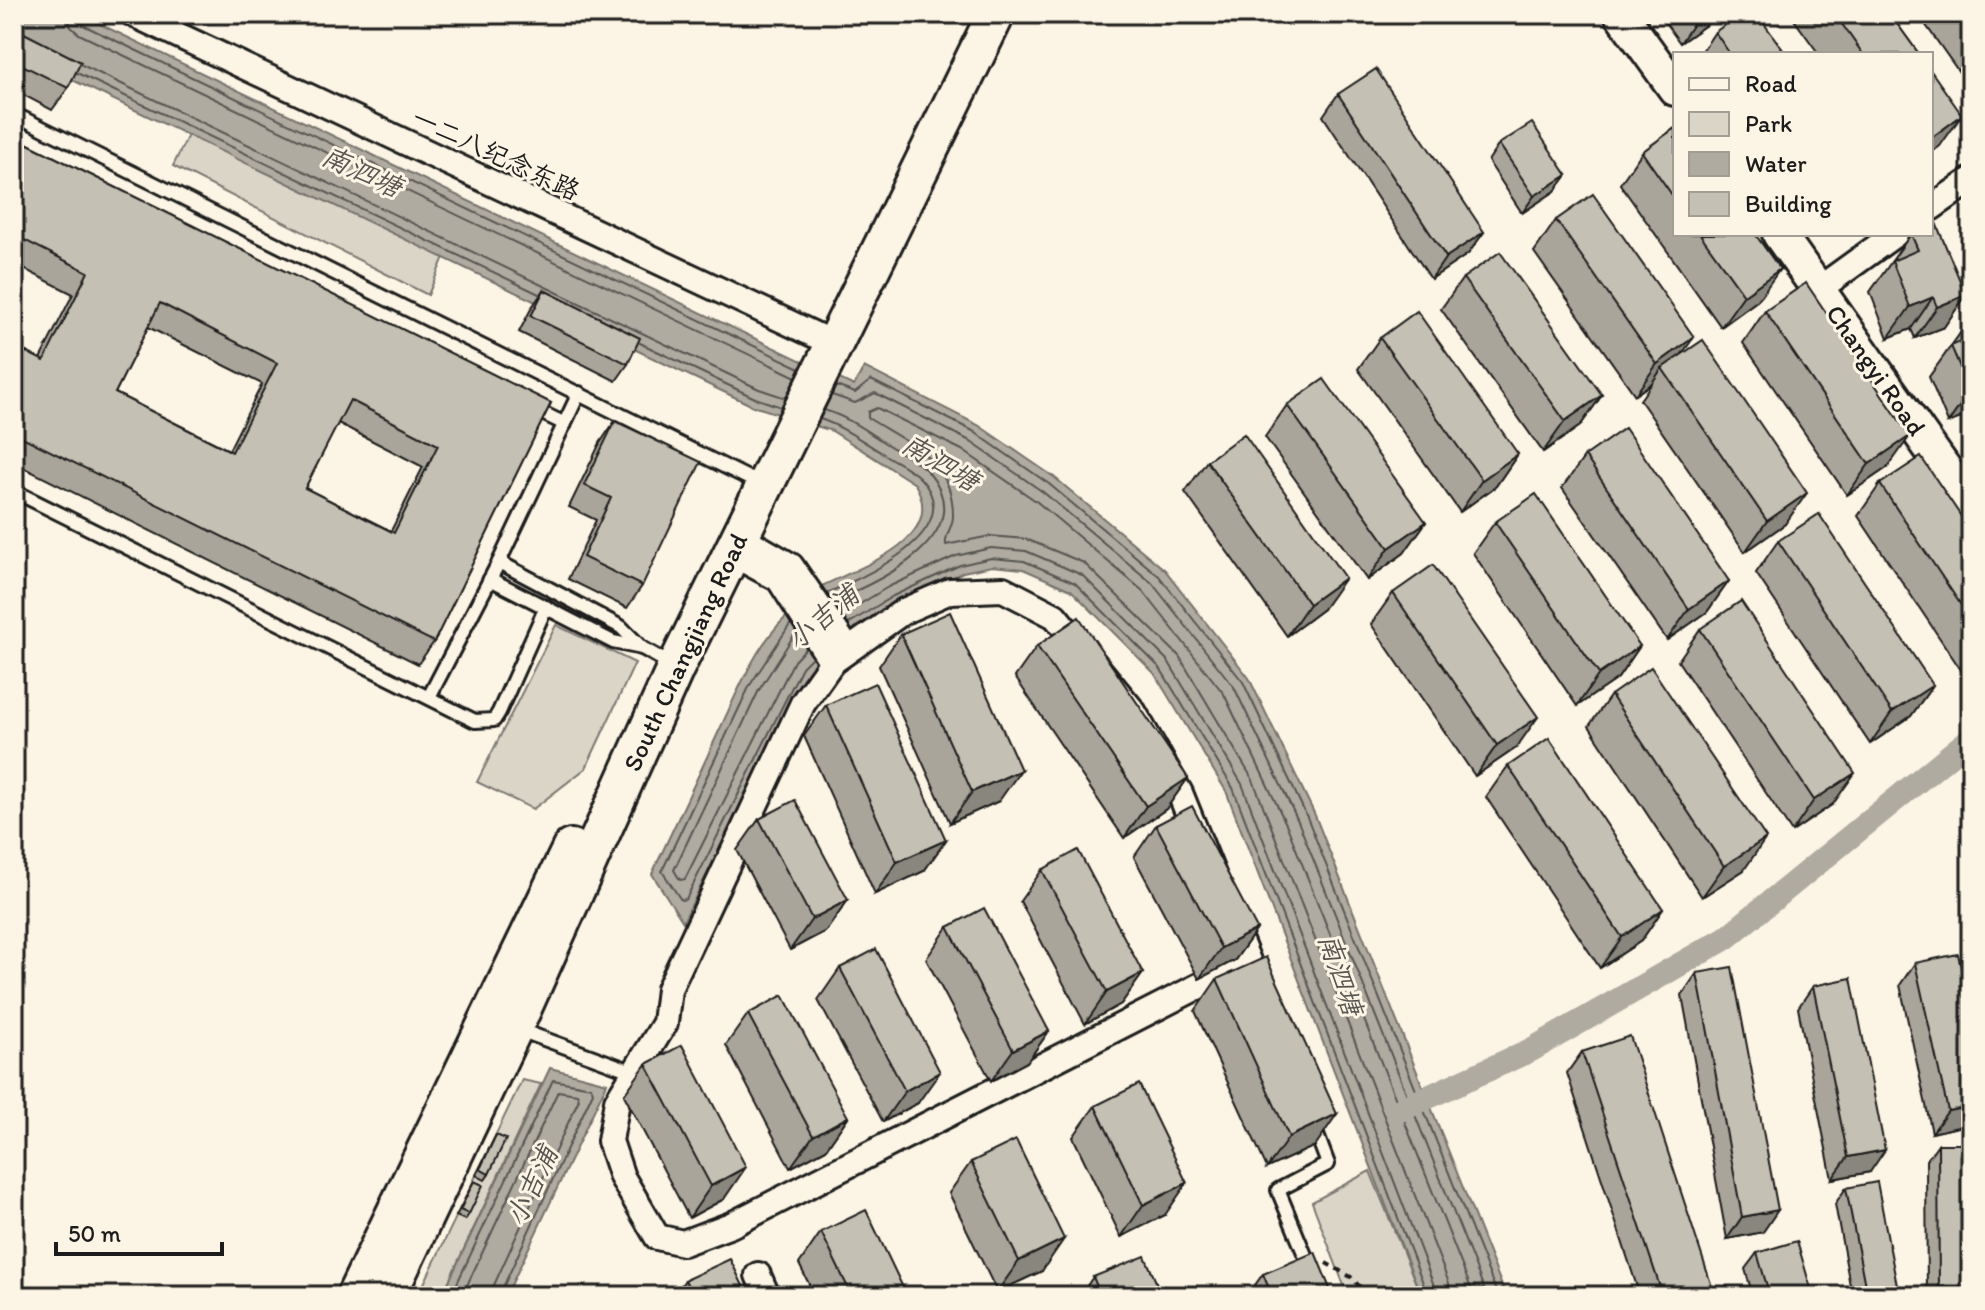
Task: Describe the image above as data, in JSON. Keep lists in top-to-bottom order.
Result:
{
  "streets": {
    "main road": ["South Changjiang Road"],
    "street": ["一二八纪念东路", "Changyi Road"]
  },
  "crossings": [
    ["一二八纪念东路", "South Changjiang Road"]
  ],
  "water": ["南泗塘", "小吉浦"],
  "legend": [
    "Road",
    "Park",
    "Water",
    "Building"
  ],
  "scale_bar": "50 m"
}
